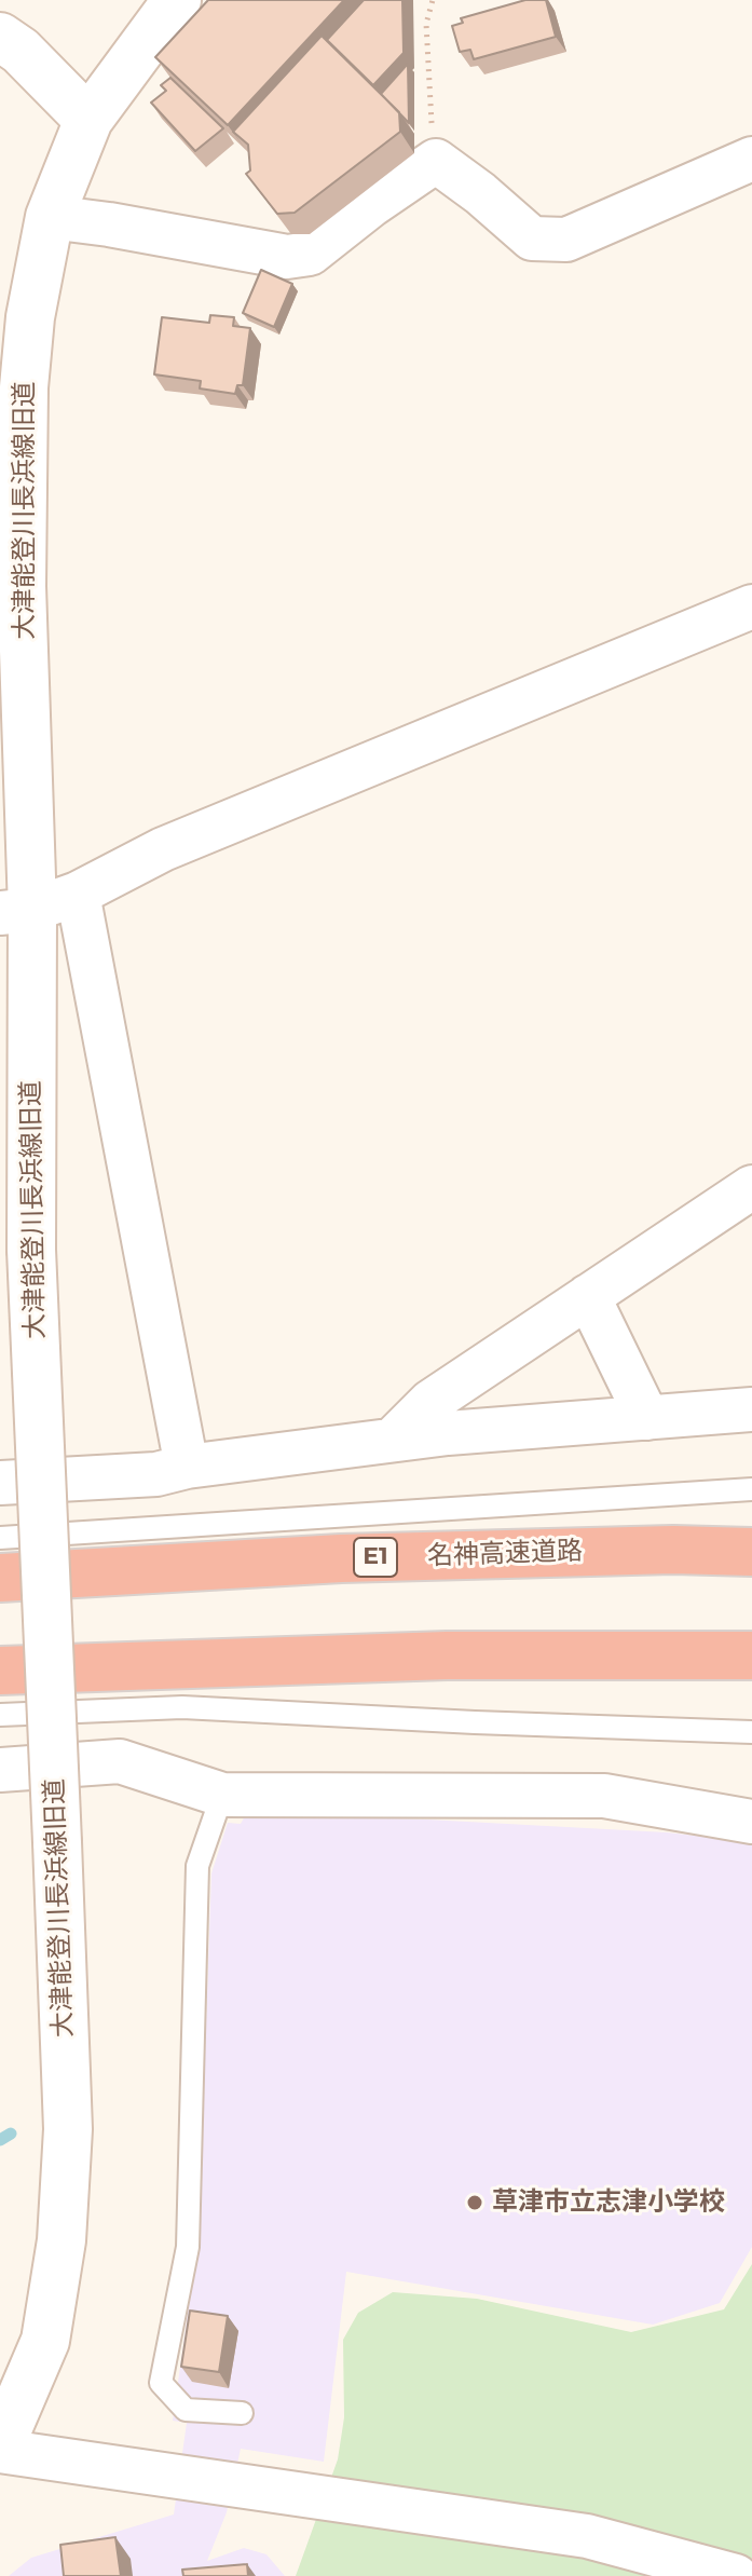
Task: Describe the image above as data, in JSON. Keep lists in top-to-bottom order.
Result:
{
  "streets": {
    "highway": ["名神高速道路", "E1"],
    "street": ["大津能登川長浜線旧道"]
  },
  "places": ["草津市立志津小学校"]
}
